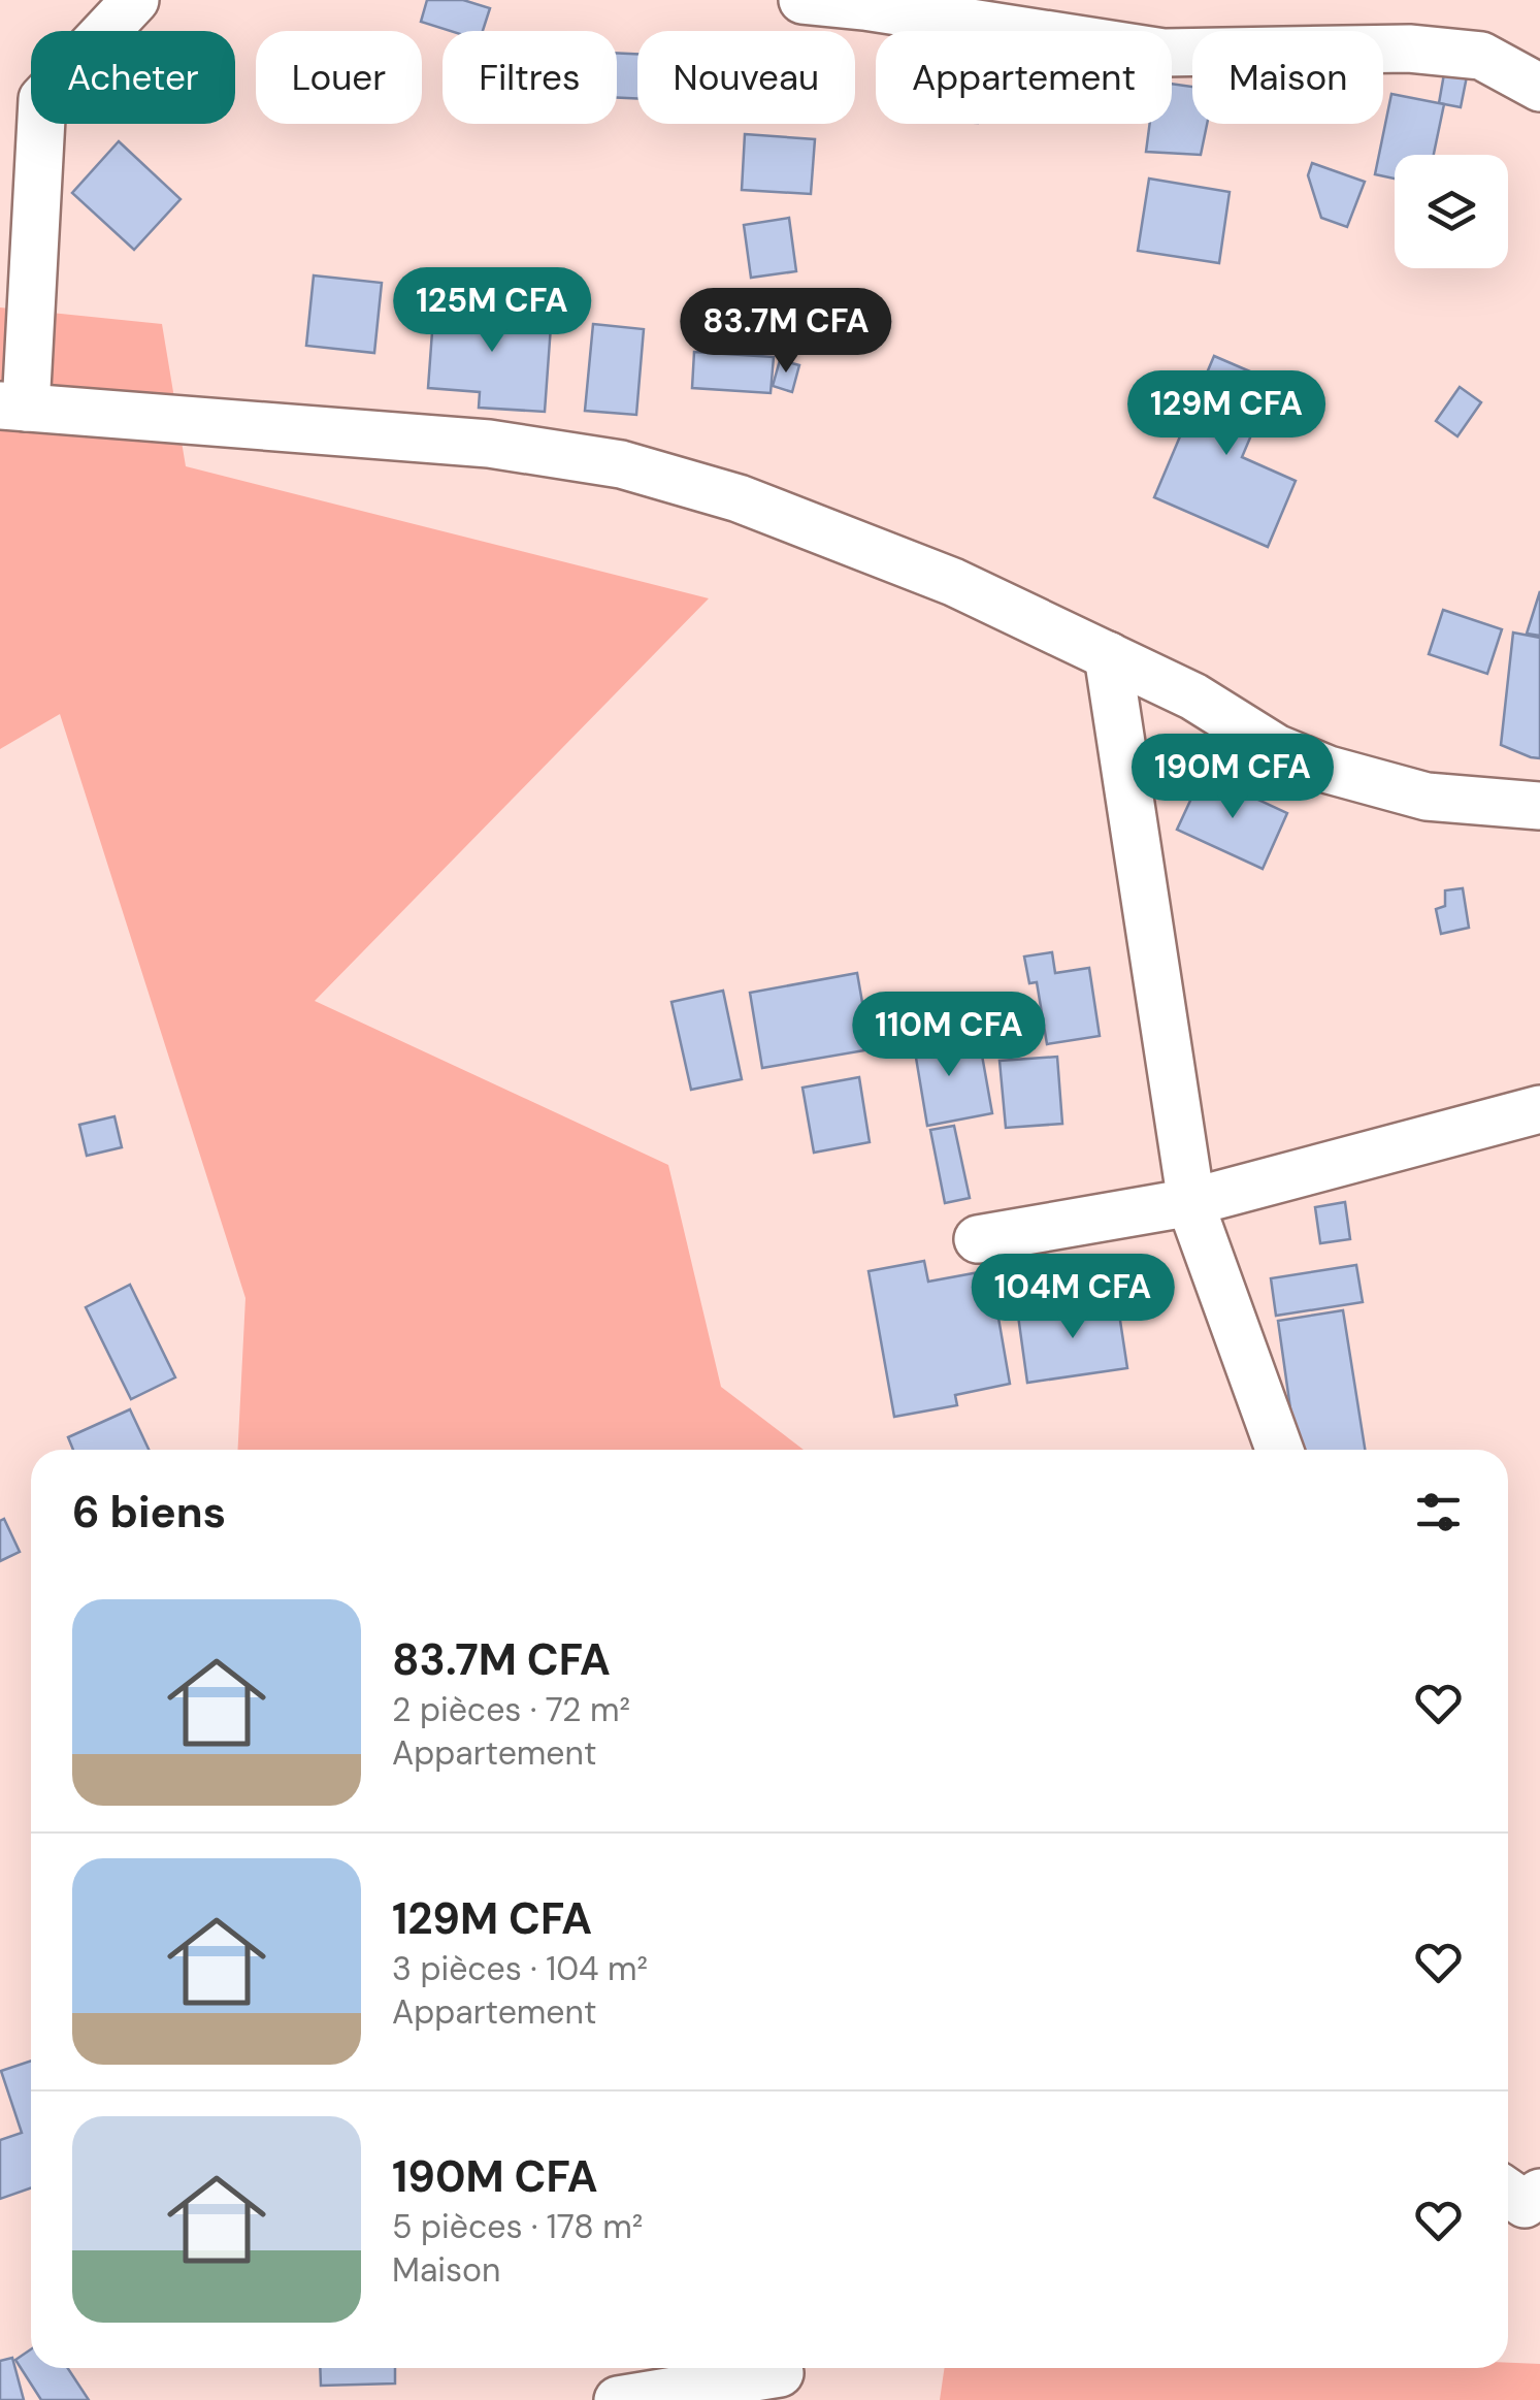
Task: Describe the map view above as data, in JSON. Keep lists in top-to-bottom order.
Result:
{
  "page": {
    "chip": [
      "Acheter",
      "Louer",
      "Filtres",
      "Nouveau",
      "Appartement",
      "Maison"
    ],
    "price": [
      "125M CFA",
      "83.7M CFA",
      "129M CFA",
      "190M CFA",
      "110M CFA",
      "104M CFA"
    ],
    "heading": "6 biens",
    "list": [
      {
        "name": "83.7M CFA",
        "note": "2 pièces · 72 m² · Appartement"
      },
      {
        "name": "129M CFA",
        "note": "3 pièces · 104 m² · Appartement"
      },
      {
        "name": "190M CFA",
        "note": "5 pièces · 178 m² · Maison"
      }
    ]
  }
}
